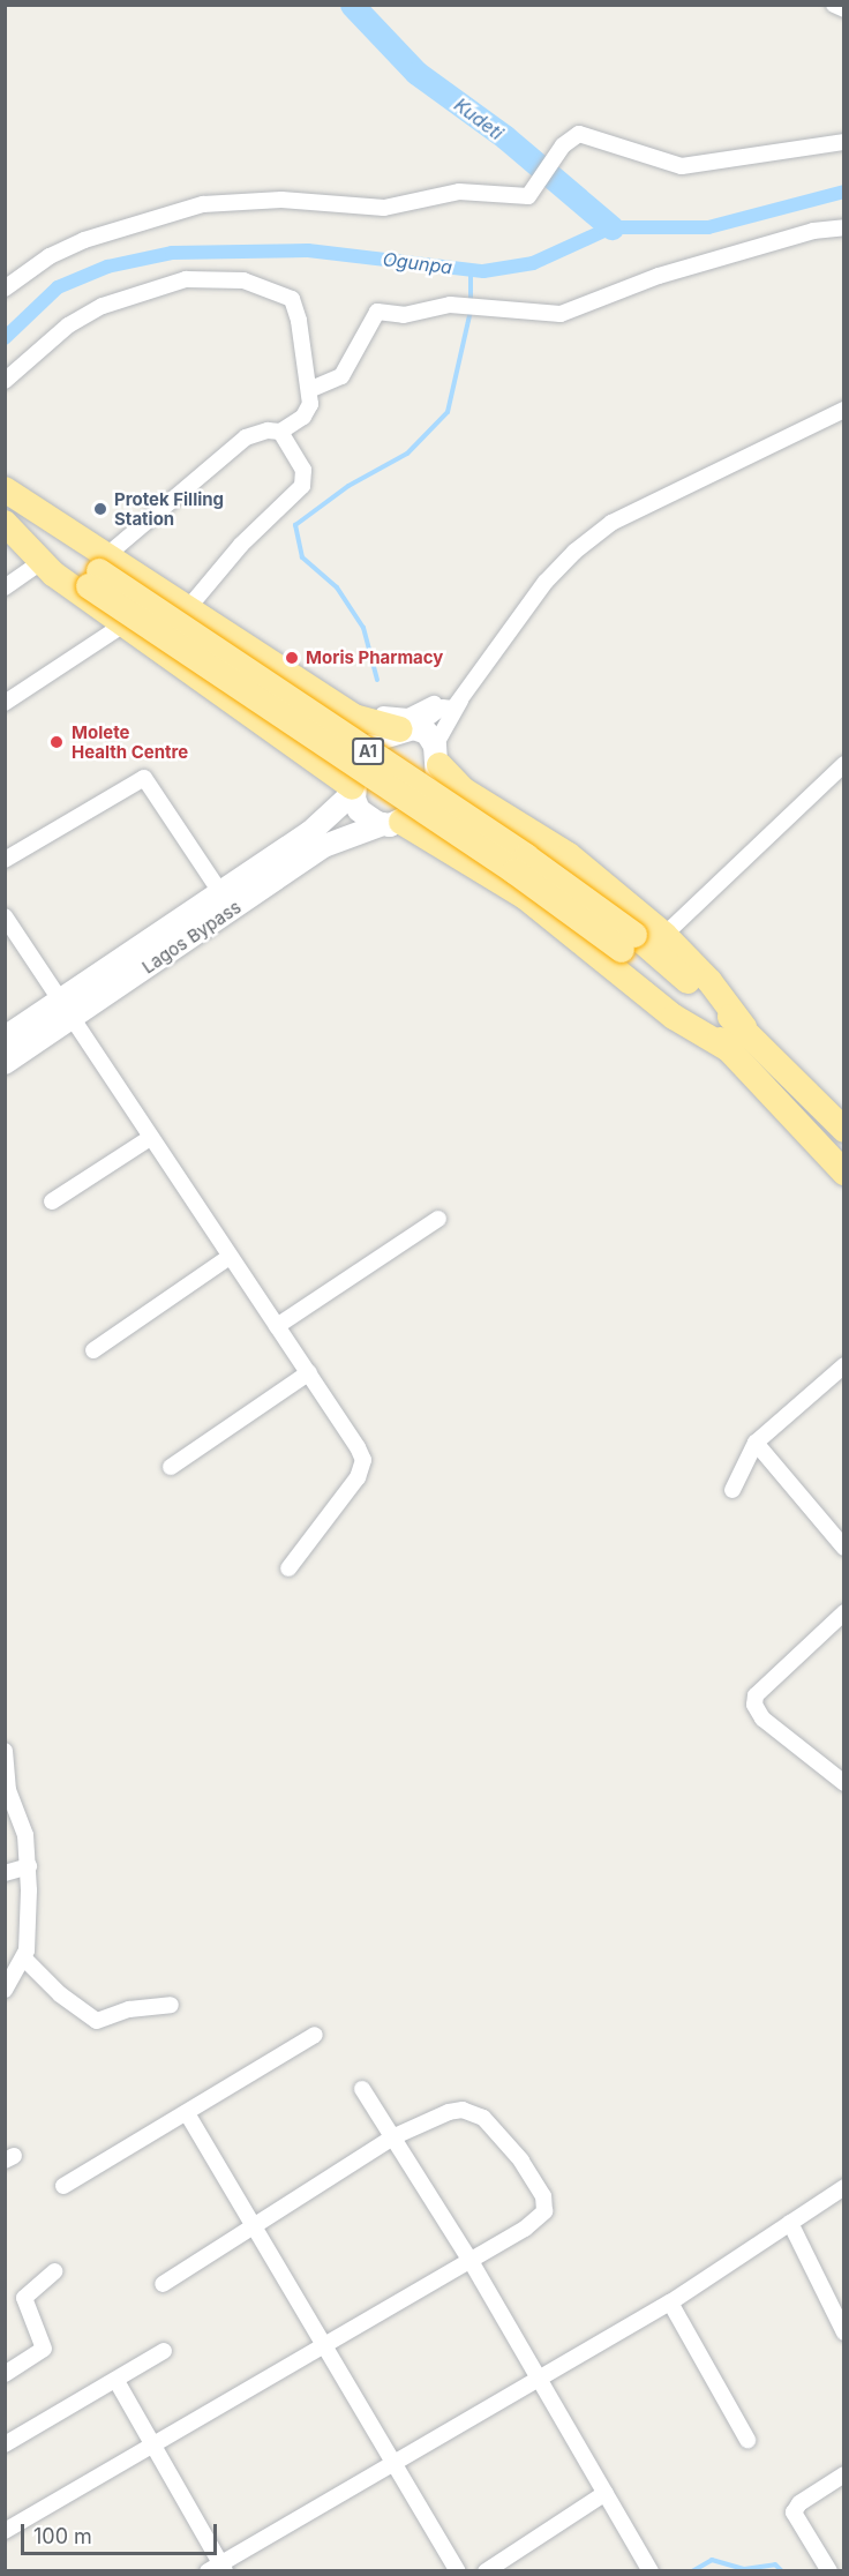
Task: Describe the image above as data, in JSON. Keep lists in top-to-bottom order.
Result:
{
  "streets": {
    "highway": ["A1"],
    "main road": ["Lagos Bypass"]
  },
  "water": ["Kudeti", "Ogunpa"],
  "places": ["Protek Filling Station", "Moris Pharmacy", "Molete Health Centre"],
  "scale_bar": "100 m"
}
